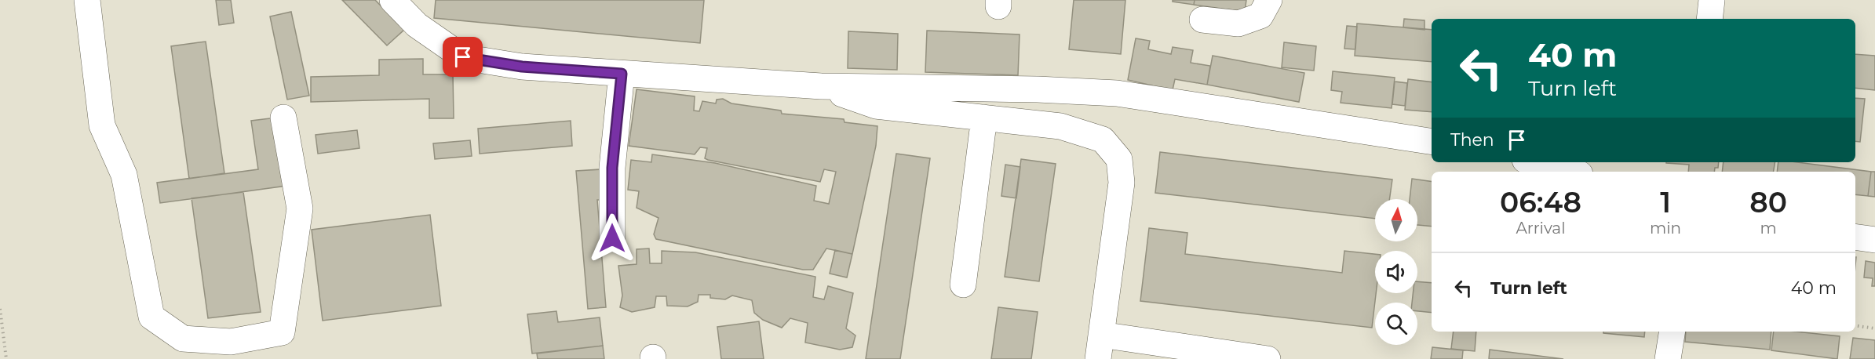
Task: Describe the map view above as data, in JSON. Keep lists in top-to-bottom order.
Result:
{
  "north": "top",
  "page": {
    "turn": ["40 m", "Turn left"],
    "then": "Then",
    "eta": [
      "06:48",
      "Arrival",
      "1",
      "min",
      "80",
      "m"
    ],
    "list": [
      {
        "name": "Turn left",
        "value": "40 m"
      }
    ]
  }
}
